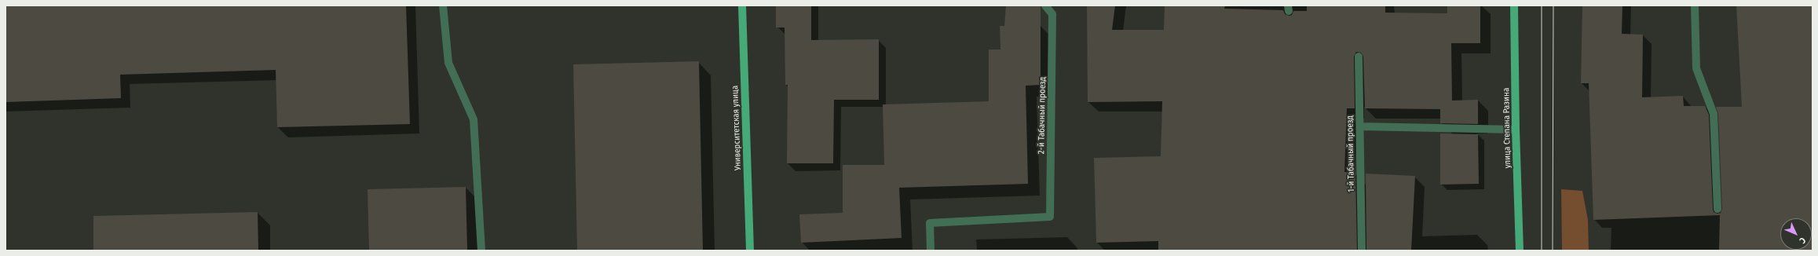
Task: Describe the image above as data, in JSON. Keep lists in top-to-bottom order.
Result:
{
  "streets": {
    "main road": ["Университетская улица", "улица Степана Разина"],
    "street": ["2-й Табачный проезд", "1-й Табачный проезд"]
  },
  "north": "bottom right"
}
